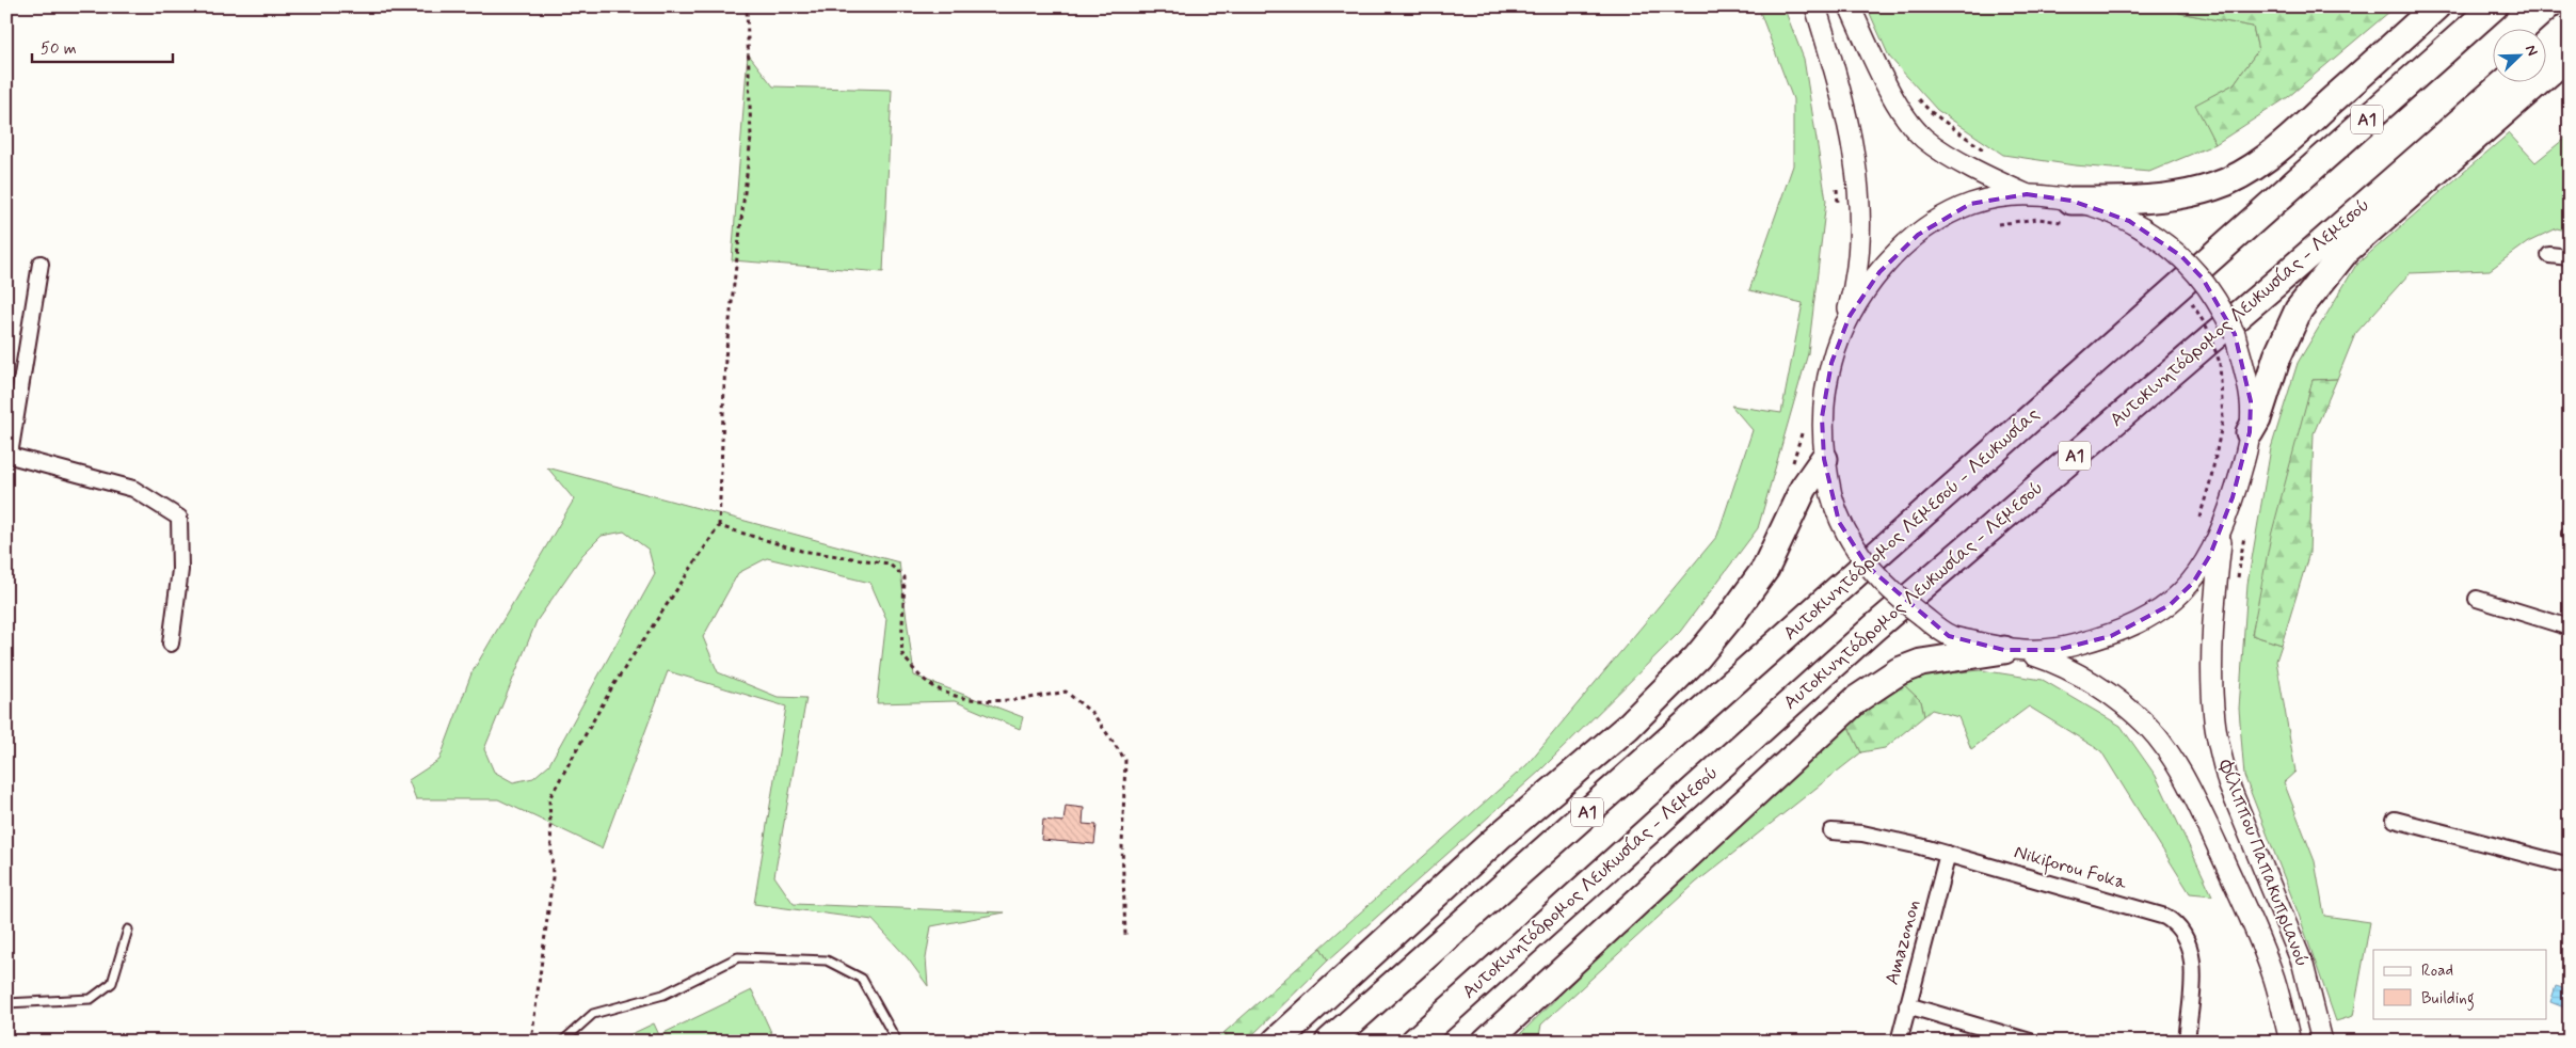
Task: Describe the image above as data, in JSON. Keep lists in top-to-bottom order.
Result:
{
  "streets": {
    "highway": ["A1", "Αυτοκινητόδρομος Λευκωσίας - Λεμεσού", "Αυτοκινητόδρομος Λεμεσού - Λευκωσίας"],
    "main road": ["Φίλιππου Παπακυπριανού"],
    "street": ["Nikiforou Foka", "Amazonon"]
  },
  "crossings": [
    ["Nikiforou Foka", "Amazonon"]
  ],
  "legend": ["Road", "Building"],
  "scale_bar": "50 m",
  "north": "top right"
}
